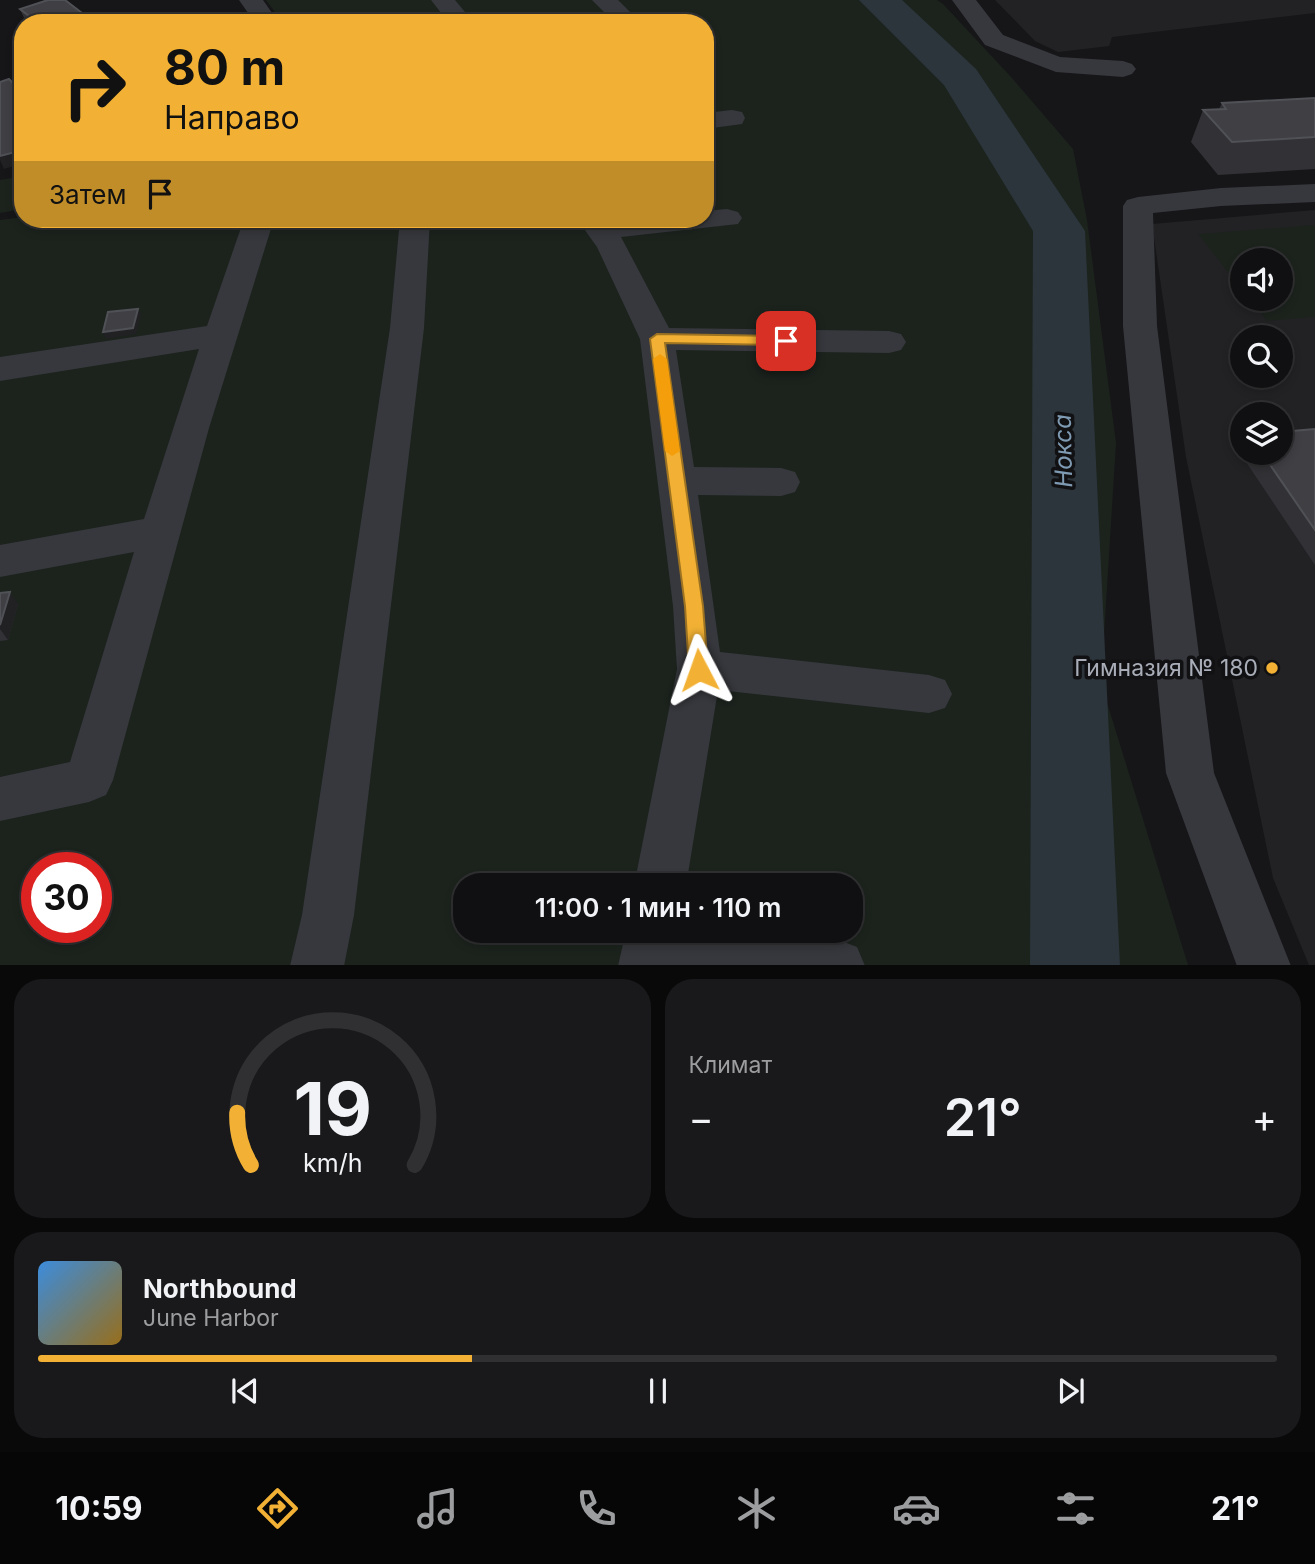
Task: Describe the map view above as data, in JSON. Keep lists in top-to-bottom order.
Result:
{
  "water": ["Нокса"],
  "places": ["Гимназия № 180"],
  "page": {
    "turn": ["80 m", "Направо"],
    "then": "Затем",
    "limit": "30",
    "trip": "11:00 · 1 мин · 110 m",
    "tile": "Климат",
    "heat": ["−", "21°", "+"],
    "song": ["Northbound", "June Harbor"],
    "tabs": ["10:59", "21°"],
    "gauge": ["19", "km/h"]
  }
}
